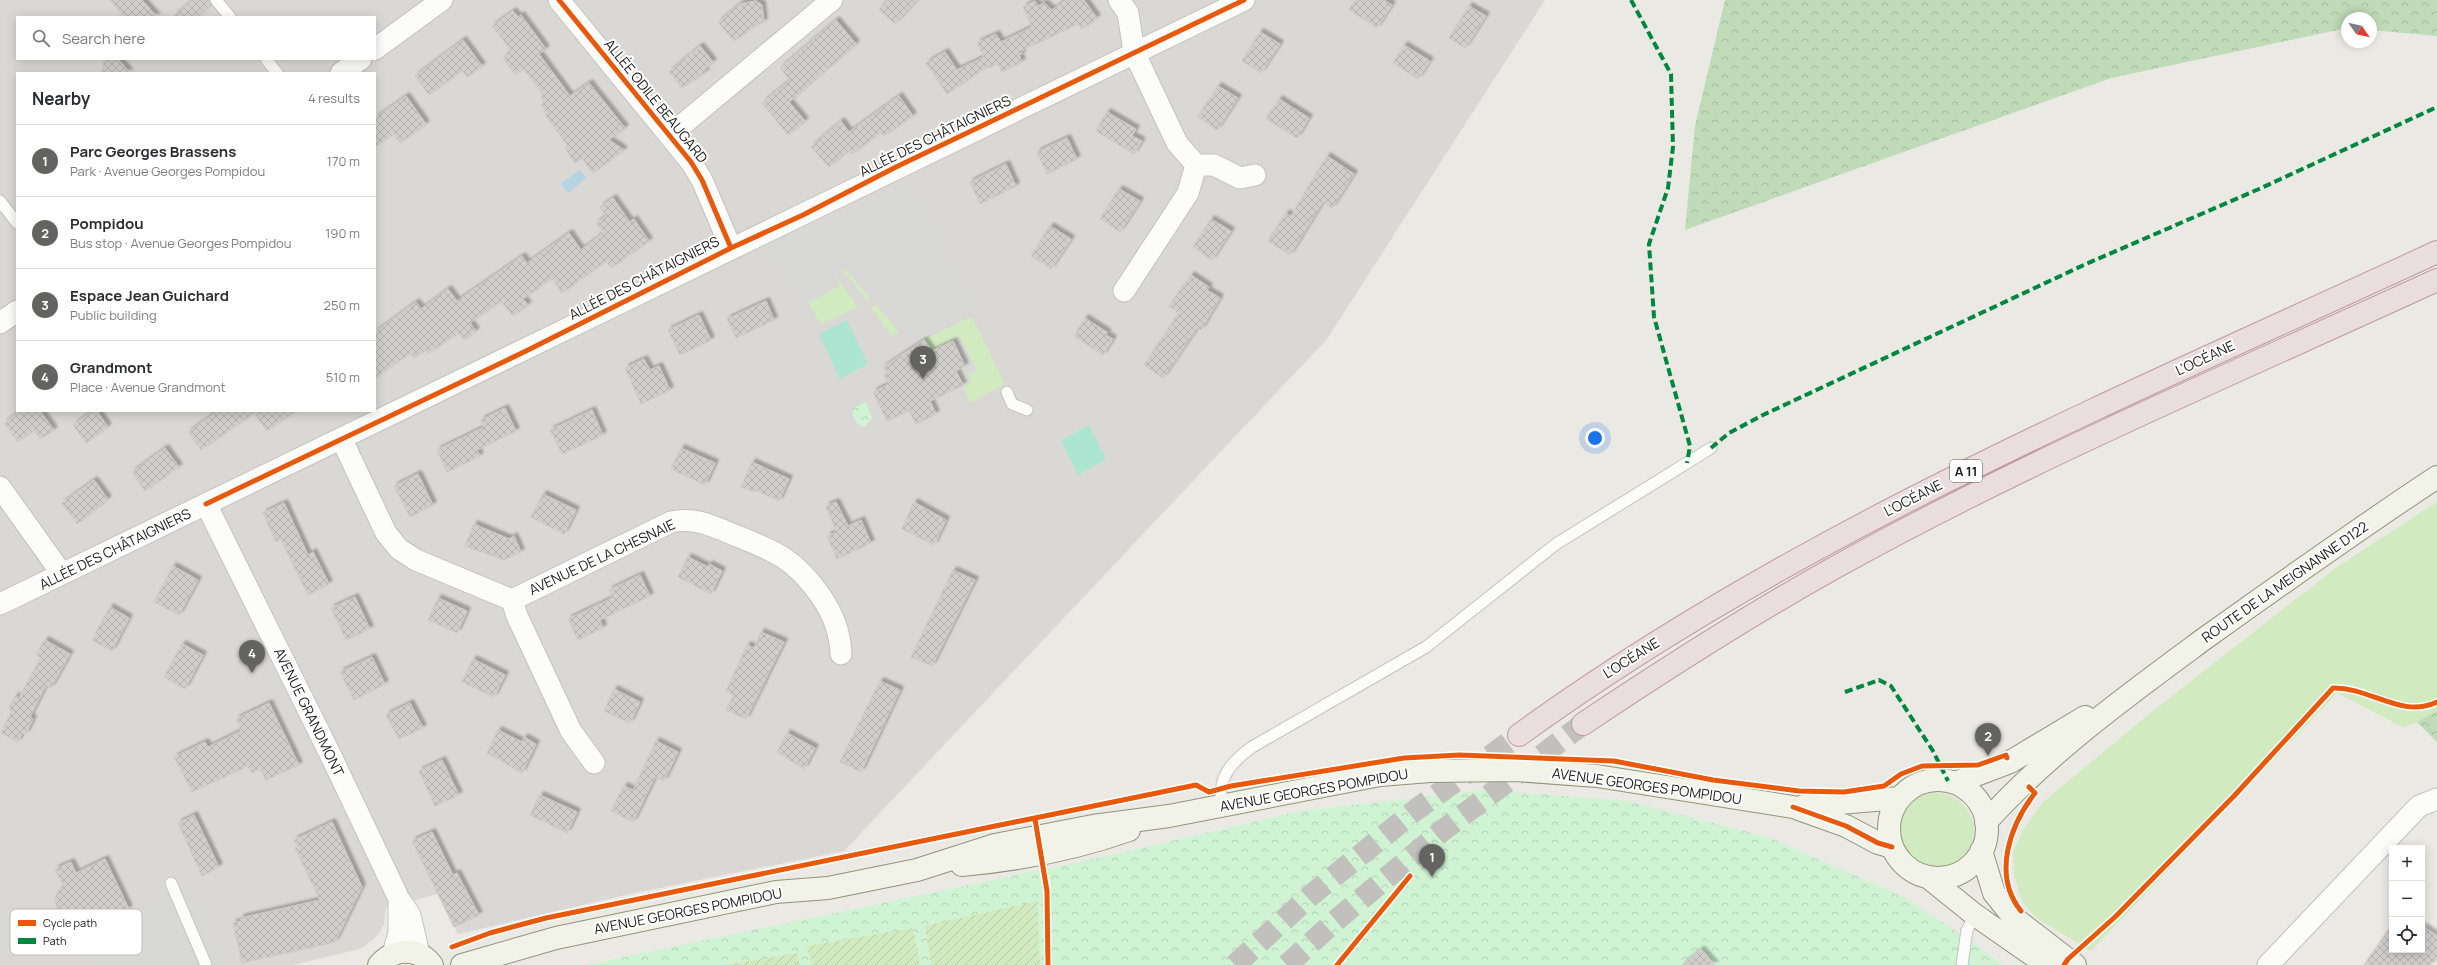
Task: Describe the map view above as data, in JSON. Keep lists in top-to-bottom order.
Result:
{
  "streets": {
    "highway": ["L’OCÉANE", "A 11"],
    "street": [
      "ALLÉE ODILE BEAUGARD",
      "ALLÉE DES CHÂTAIGNIERS",
      "AVENUE DE LA CHESNAIE",
      "ROUTE DE LA MEIGNANNE D122",
      "AVENUE GRANDMONT",
      "AVENUE GEORGES POMPIDOU"
    ]
  },
  "crossings": [
    ["ALLÉE ODILE BEAUGARD", "ALLÉE DES CHÂTAIGNIERS"],
    ["ALLÉE DES CHÂTAIGNIERS", "AVENUE DE LA CHESNAIE"],
    ["ALLÉE DES CHÂTAIGNIERS", "AVENUE GRANDMONT"]
  ],
  "legend": ["Cycle path", "Path"],
  "north": "bottom right",
  "page": {
    "search": "Search here",
    "heading": ["Nearby", "4 results"],
    "list": [
      {
        "mark": "1",
        "name": "Parc Georges Brassens",
        "note": "Park · Avenue Georges Pompidou",
        "value": "170 m"
      },
      {
        "mark": "2",
        "name": "Pompidou",
        "note": "Bus stop · Avenue Georges Pompidou",
        "value": "190 m"
      },
      {
        "mark": "3",
        "name": "Espace Jean Guichard",
        "note": "Public building",
        "value": "250 m"
      },
      {
        "mark": "4",
        "name": "Grandmont",
        "note": "Place · Avenue Grandmont",
        "value": "510 m"
      }
    ],
    "pins": [
      "3",
      "4",
      "2",
      "1"
    ],
    "map_buttons": ["+", "−"]
  }
}
